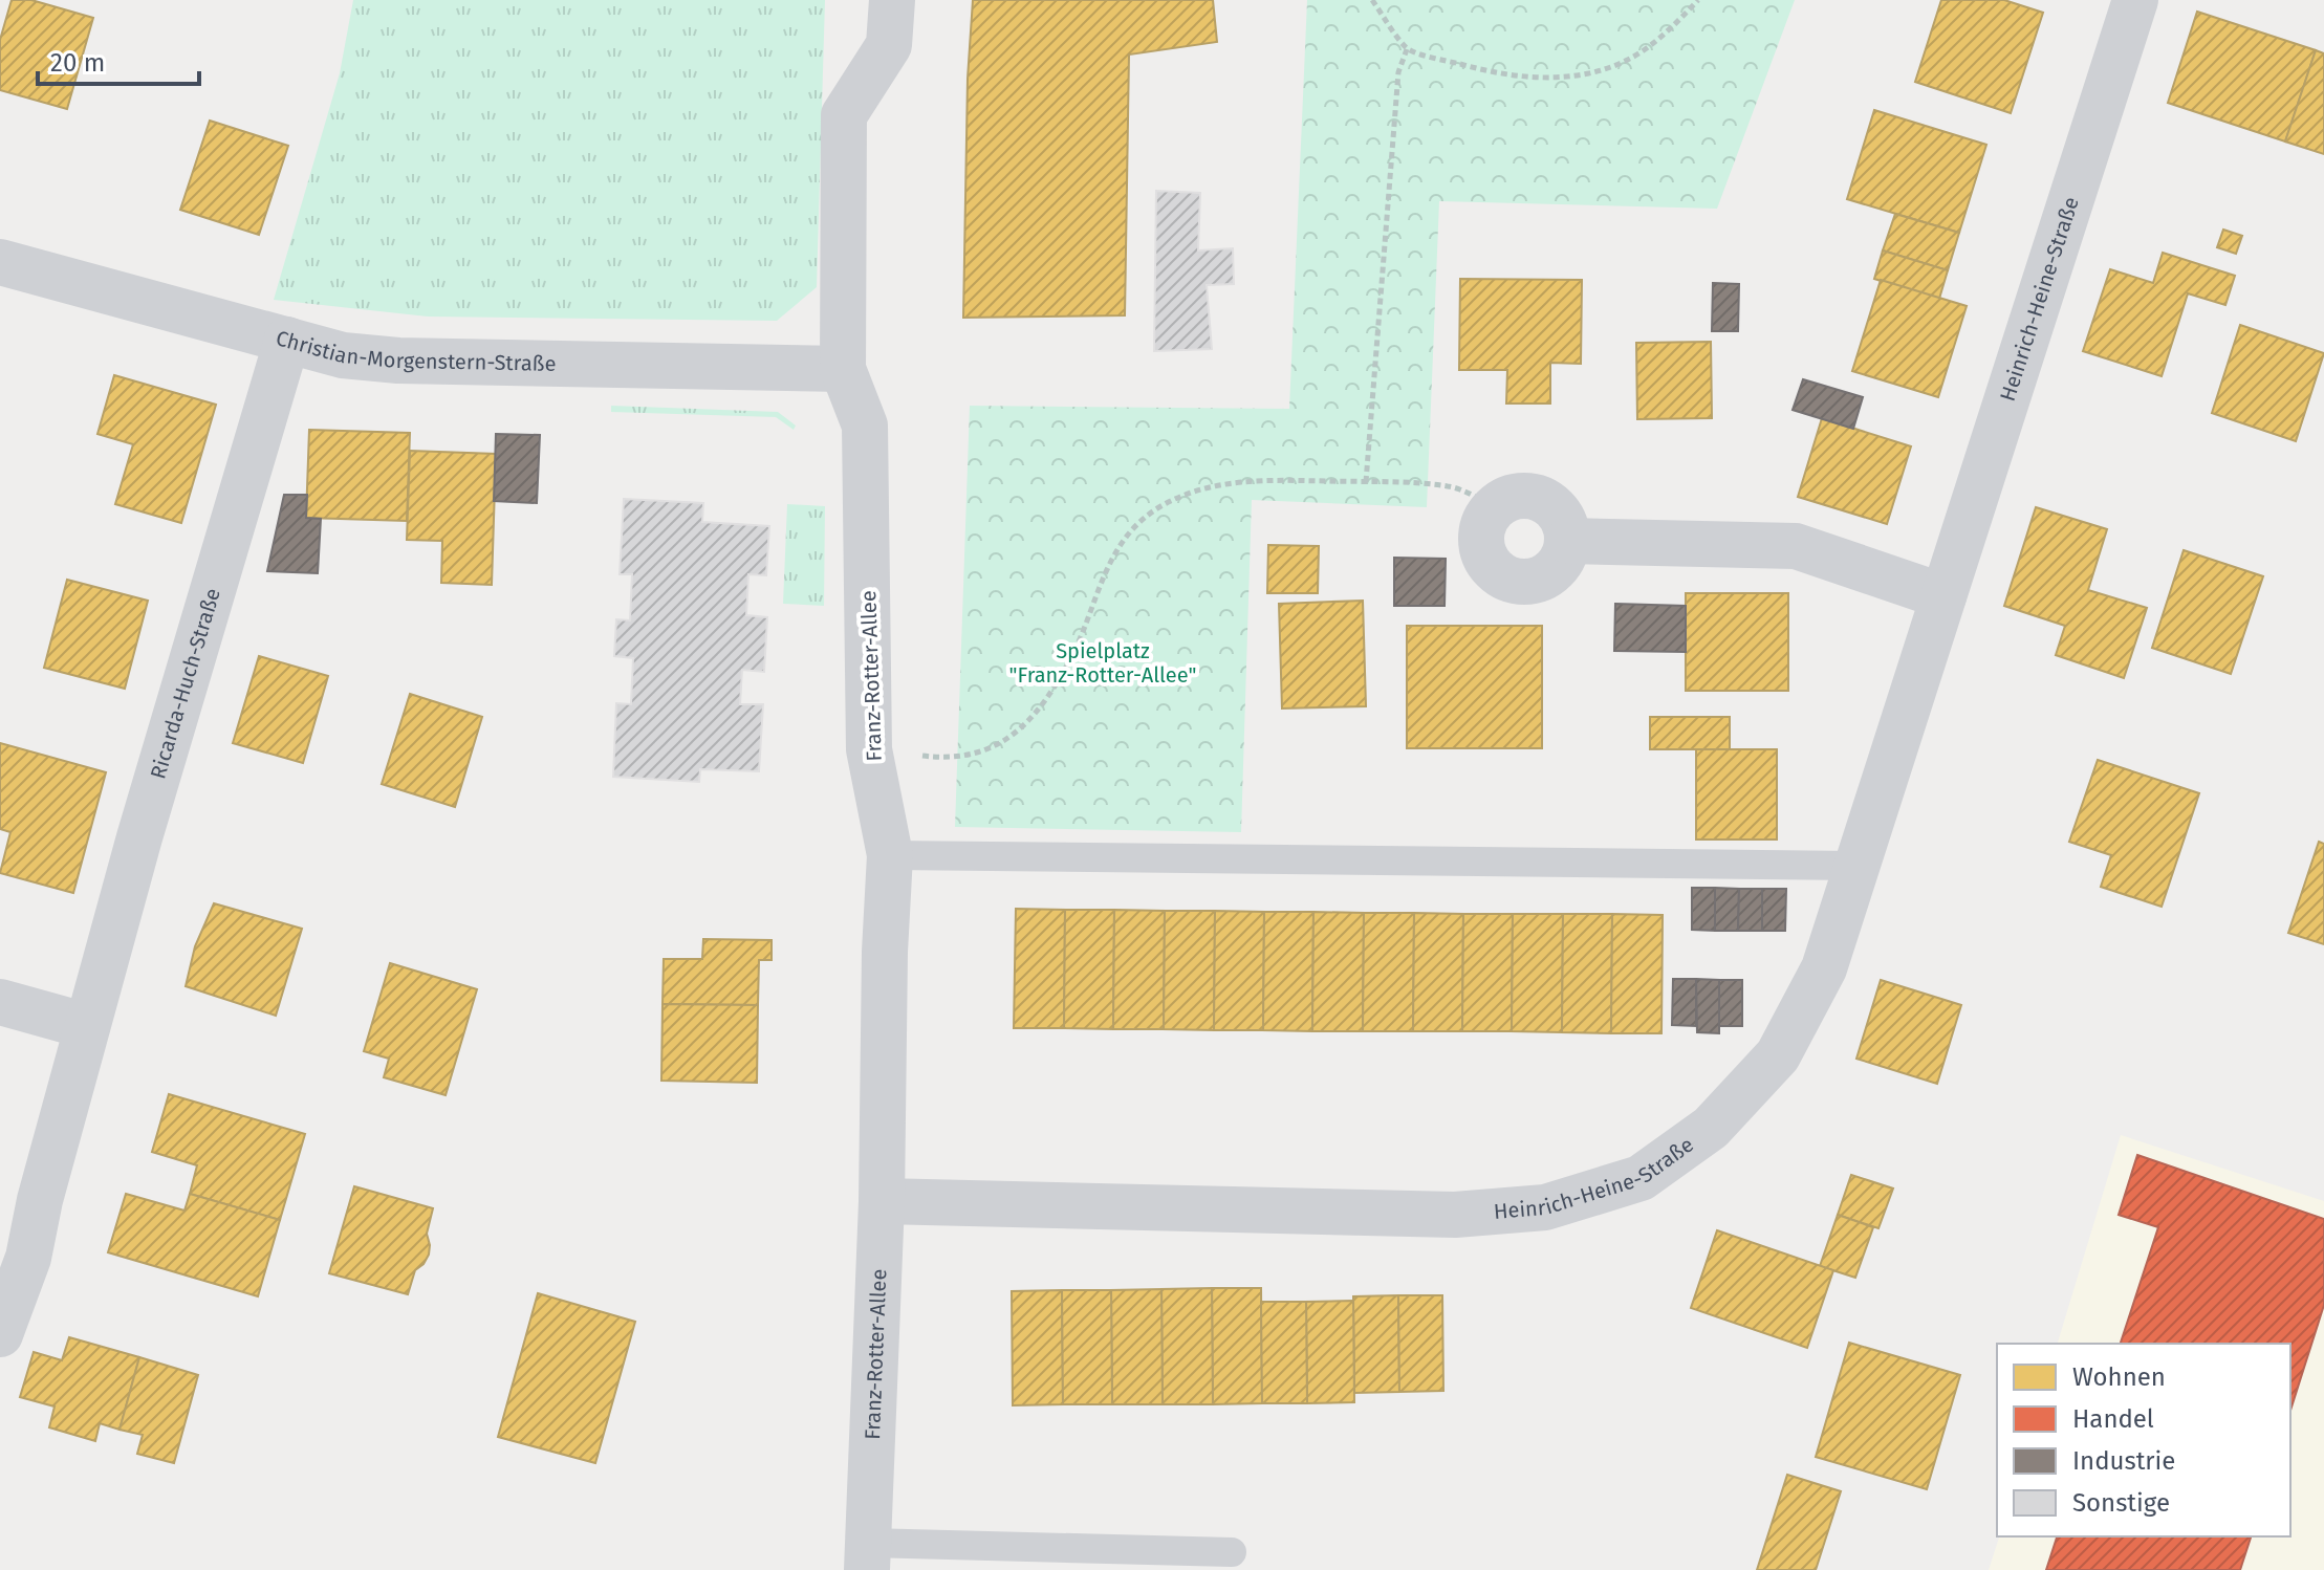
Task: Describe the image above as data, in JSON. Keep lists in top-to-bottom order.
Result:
{
  "streets": {
    "street": [
      "Heinrich-Heine-Straße",
      "Christian-Morgenstern-Straße",
      "Franz-Rotter-Allee",
      "Ricarda-Huch-Straße"
    ]
  },
  "crossings": [
    ["Heinrich-Heine-Straße", "Franz-Rotter-Allee"],
    ["Christian-Morgenstern-Straße", "Franz-Rotter-Allee"],
    ["Christian-Morgenstern-Straße", "Ricarda-Huch-Straße"]
  ],
  "parks": ["Spielplatz \"Franz-Rotter-Allee\""],
  "legend": [
    "Wohnen",
    "Handel",
    "Industrie",
    "Sonstige"
  ],
  "scale_bar": "20 m"
}
